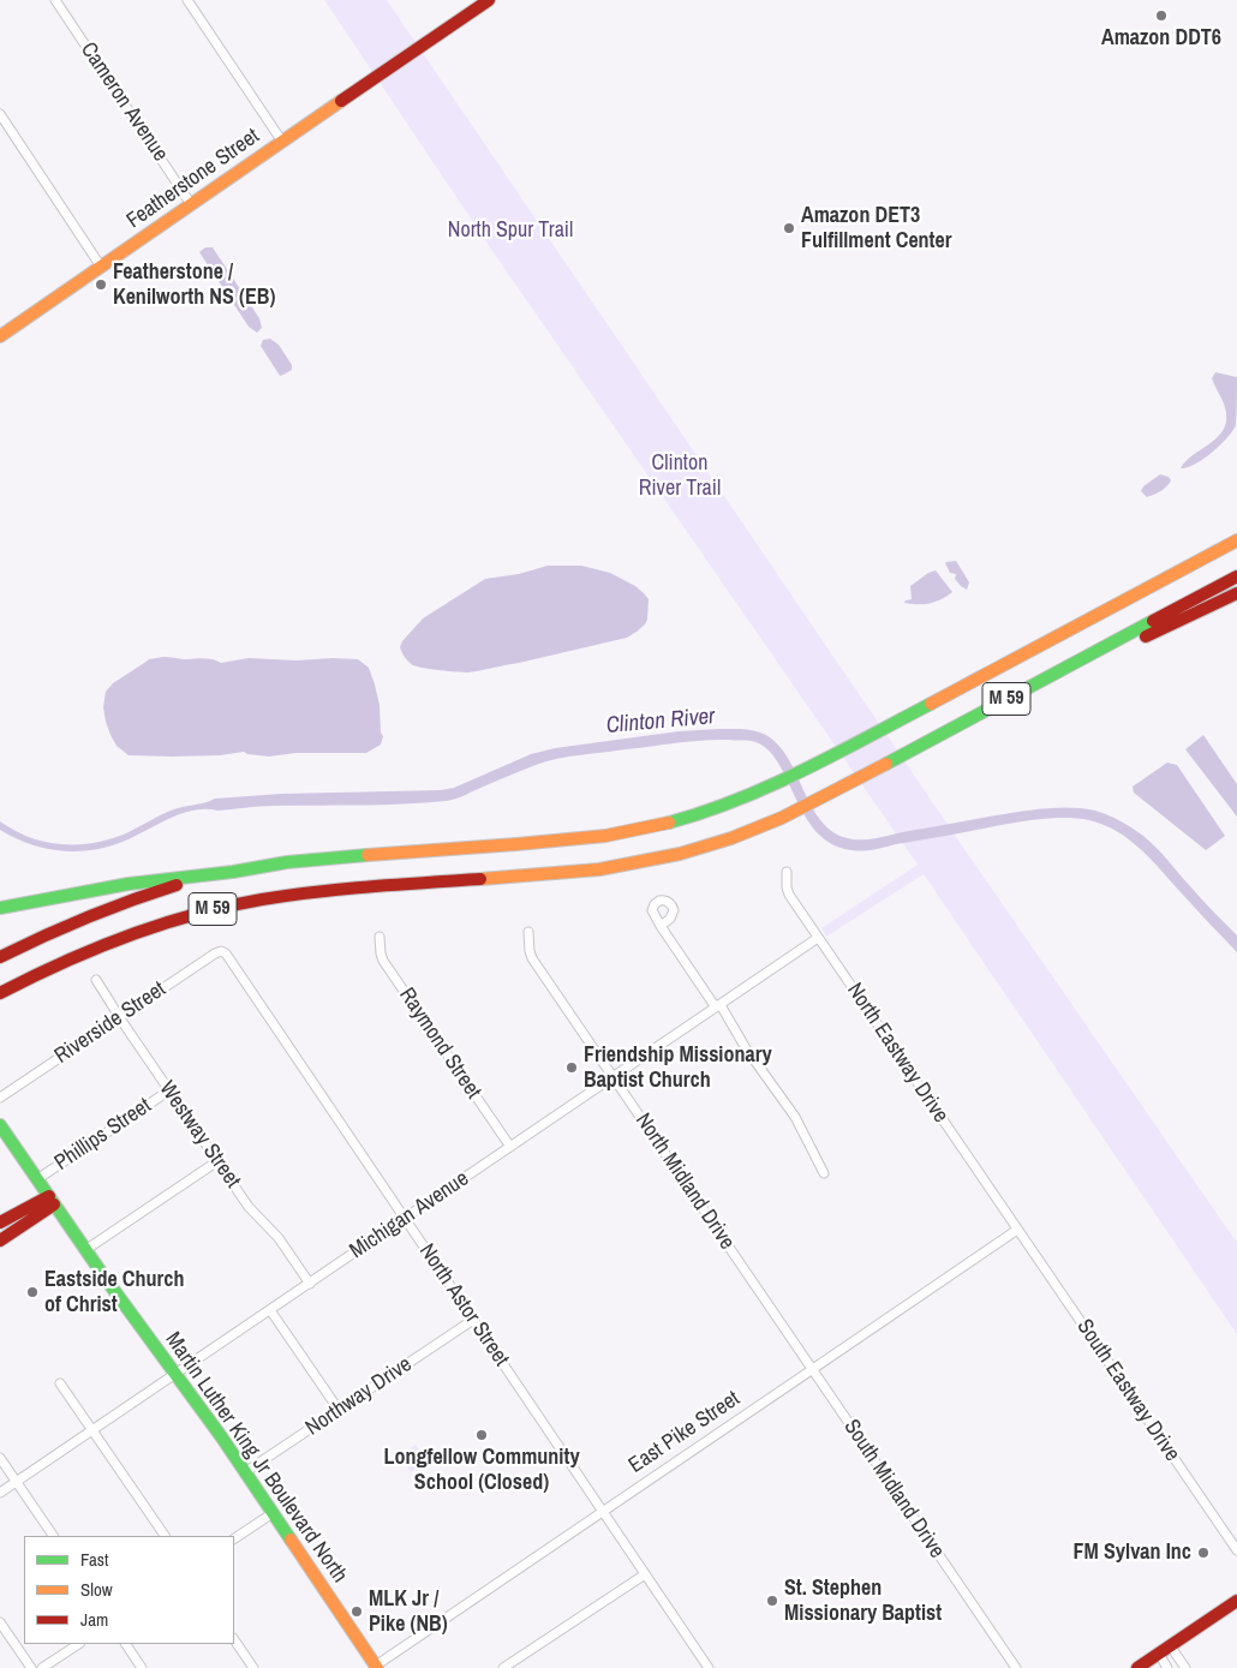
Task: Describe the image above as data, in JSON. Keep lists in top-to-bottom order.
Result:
{
  "streets": {
    "main road": ["Featherstone Street", "M 59", "Martin Luther King Jr Boulevard North"],
    "street": [
      "Cameron Avenue",
      "Riverside Street",
      "Raymond Street",
      "North Eastway Drive",
      "Phillips Street",
      "Westway Street",
      "North Midland Drive",
      "Michigan Avenue",
      "North Astor Street",
      "South Eastway Drive",
      "Northway Drive",
      "East Pike Street",
      "South Midland Drive"
    ]
  },
  "crossings": [
    ["Cameron Avenue", "Featherstone Street"],
    ["Riverside Street", "Westway Street"],
    ["Riverside Street", "North Astor Street"],
    ["Raymond Street", "Michigan Avenue"],
    ["North Eastway Drive", "Michigan Avenue"],
    ["North Eastway Drive", "South Eastway Drive"],
    ["North Eastway Drive", "East Pike Street"],
    ["Phillips Street", "Westway Street"],
    ["Phillips Street", "Martin Luther King Jr Boulevard North"],
    ["Westway Street", "Michigan Avenue"],
    ["North Midland Drive", "Michigan Avenue"],
    ["North Midland Drive", "East Pike Street"],
    ["North Midland Drive", "South Midland Drive"],
    ["Michigan Avenue", "North Astor Street"],
    ["Michigan Avenue", "Martin Luther King Jr Boulevard North"],
    ["North Astor Street", "Northway Drive"],
    ["North Astor Street", "East Pike Street"],
    ["South Eastway Drive", "East Pike Street"],
    ["Northway Drive", "Martin Luther King Jr Boulevard North"],
    ["East Pike Street", "Martin Luther King Jr Boulevard North"],
    ["East Pike Street", "South Midland Drive"]
  ],
  "water": ["Clinton River"],
  "parks": ["North Spur Trail", "Clinton River Trail"],
  "places": [
    "Amazon DDT6",
    "Amazon DET3 Fulfillment Center",
    "Featherstone / Kenilworth NS (EB)",
    "Friendship Missionary Baptist Church",
    "Eastside Church of Christ",
    "Longfellow Community School (Closed)",
    "FM Sylvan Inc",
    "St. Stephen Missionary Baptist",
    "MLK Jr / Pike (NB)"
  ],
  "legend": ["Fast", "Slow", "Jam"]
}
